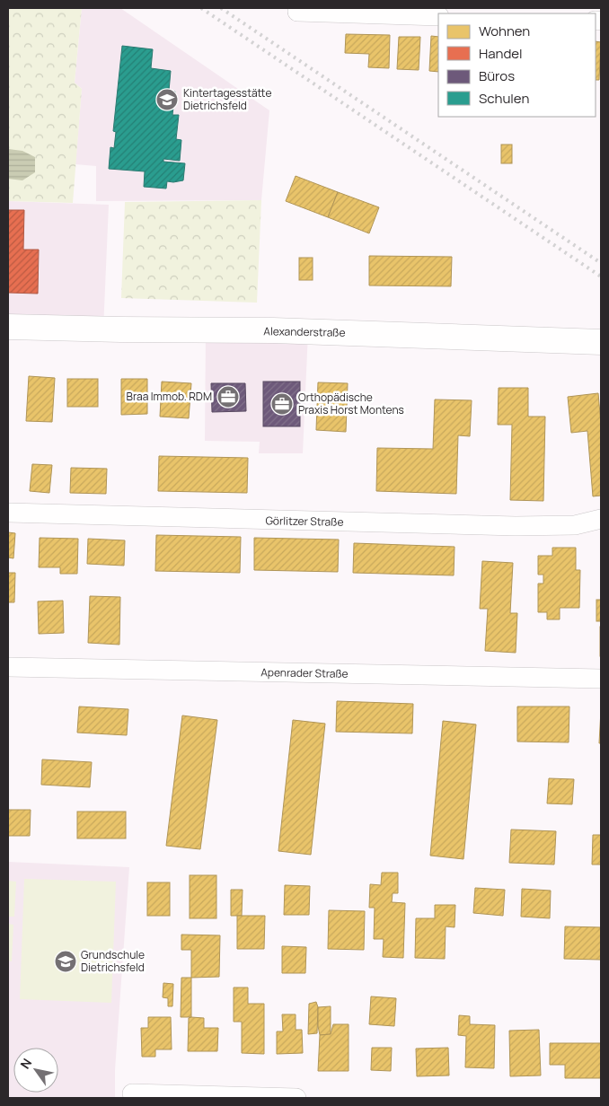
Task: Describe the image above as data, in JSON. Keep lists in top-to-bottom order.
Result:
{
  "streets": {
    "main road": ["Alexanderstraße"],
    "street": ["Görlitzer Straße", "Apenrader Straße"]
  },
  "places": {
    "school or university": ["Kintertagesstätte Dietrichsfeld", "Grundschule Dietrichsfeld"],
    "office": ["Braa Immob. RDM", "Orthopädische Praxis Horst Montens"]
  },
  "legend": [
    "Wohnen",
    "Handel",
    "Büros",
    "Schulen"
  ],
  "north": "top left"
}
